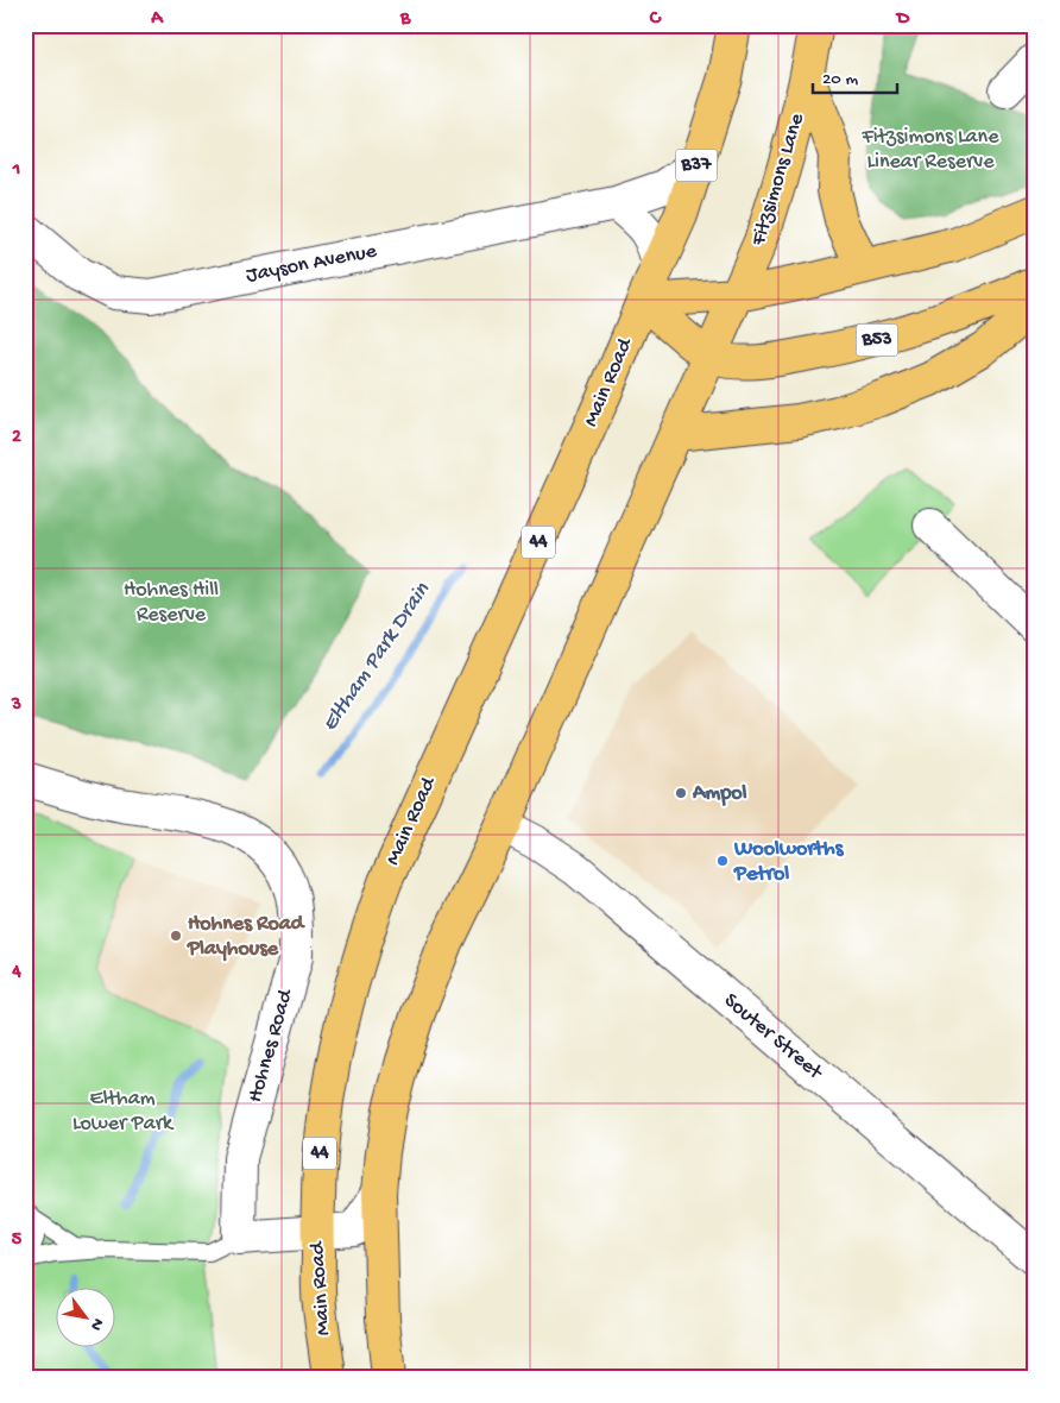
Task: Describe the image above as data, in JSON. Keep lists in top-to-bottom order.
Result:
{
  "streets": {
    "main road": [
      "B37",
      "Fitzsimons Lane",
      "B53",
      "Main Road",
      "44"
    ],
    "street": ["Jayson Avenue", "Souter Street", "Hohnes Road"]
  },
  "crossings": [
    ["B37", "Jayson Avenue"],
    ["B37", "Main Road"]
  ],
  "water": ["Eltham Park Drain"],
  "parks": ["Fitzsimons Lane Linear Reserve", "Hohnes Hill Reserve", "Eltham Lower Park"],
  "places": ["Ampol", "Woolworths Petrol", "Hohnes Road Playhouse"],
  "scale_bar": "20 m",
  "north": "bottom right",
  "grid": {
    "columns": [
      "A",
      "B",
      "C",
      "D"
    ],
    "rows": [
      "1",
      "2",
      "3",
      "4",
      "5"
    ]
  }
}
